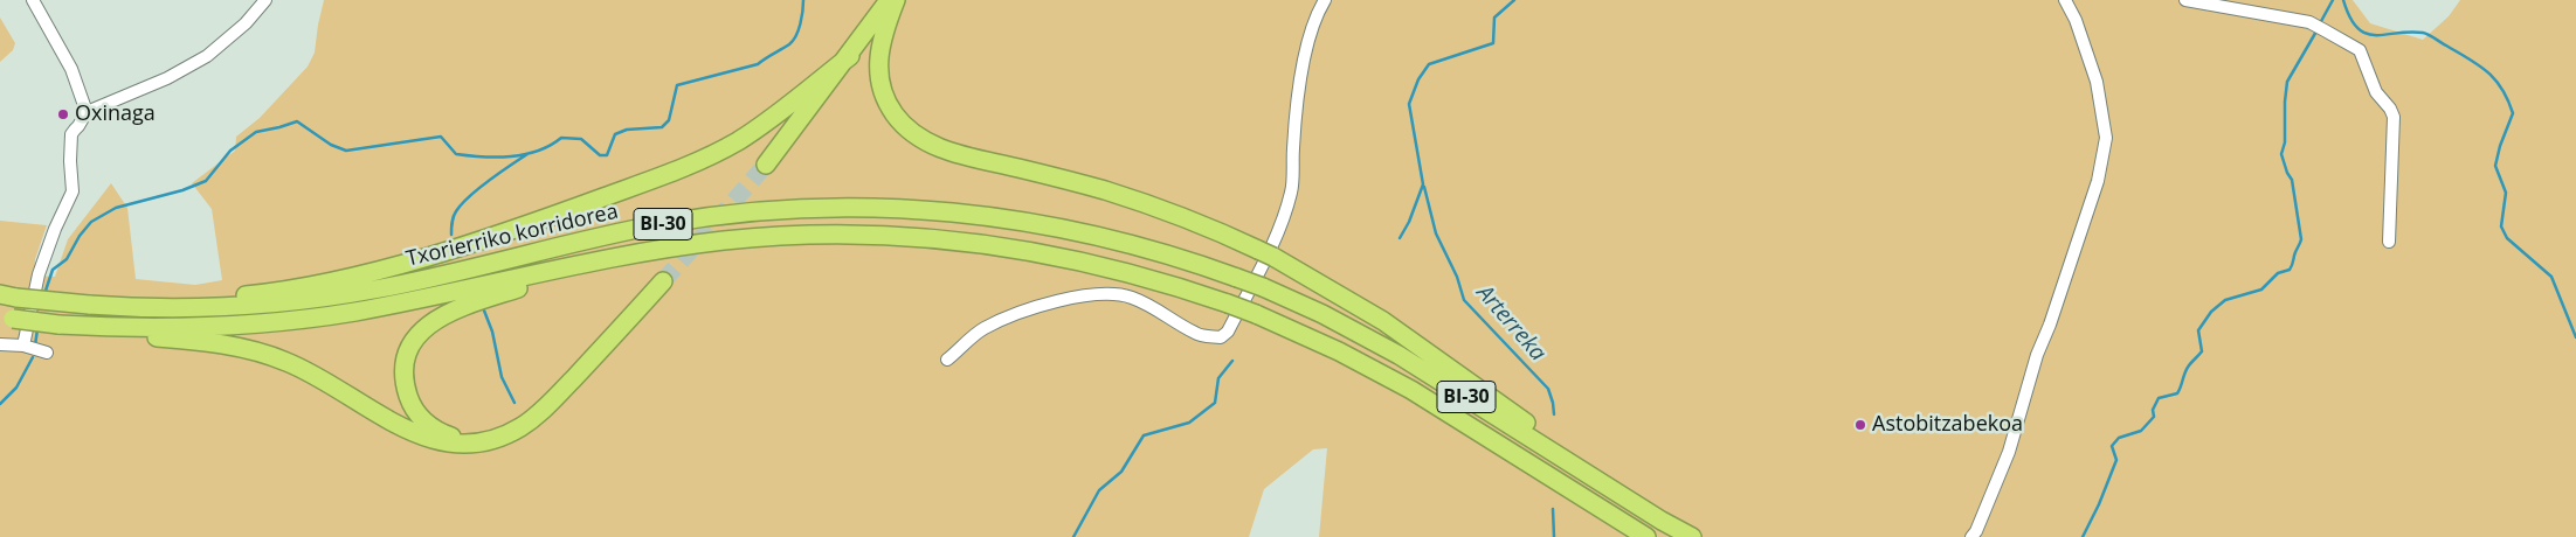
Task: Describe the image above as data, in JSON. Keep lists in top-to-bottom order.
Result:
{
  "streets": {
    "highway": ["BI-30", "Txorierriko korridorea"]
  },
  "water": ["Arterreka"],
  "places": ["Oxinaga", "Astobitzabekoa"]
}
